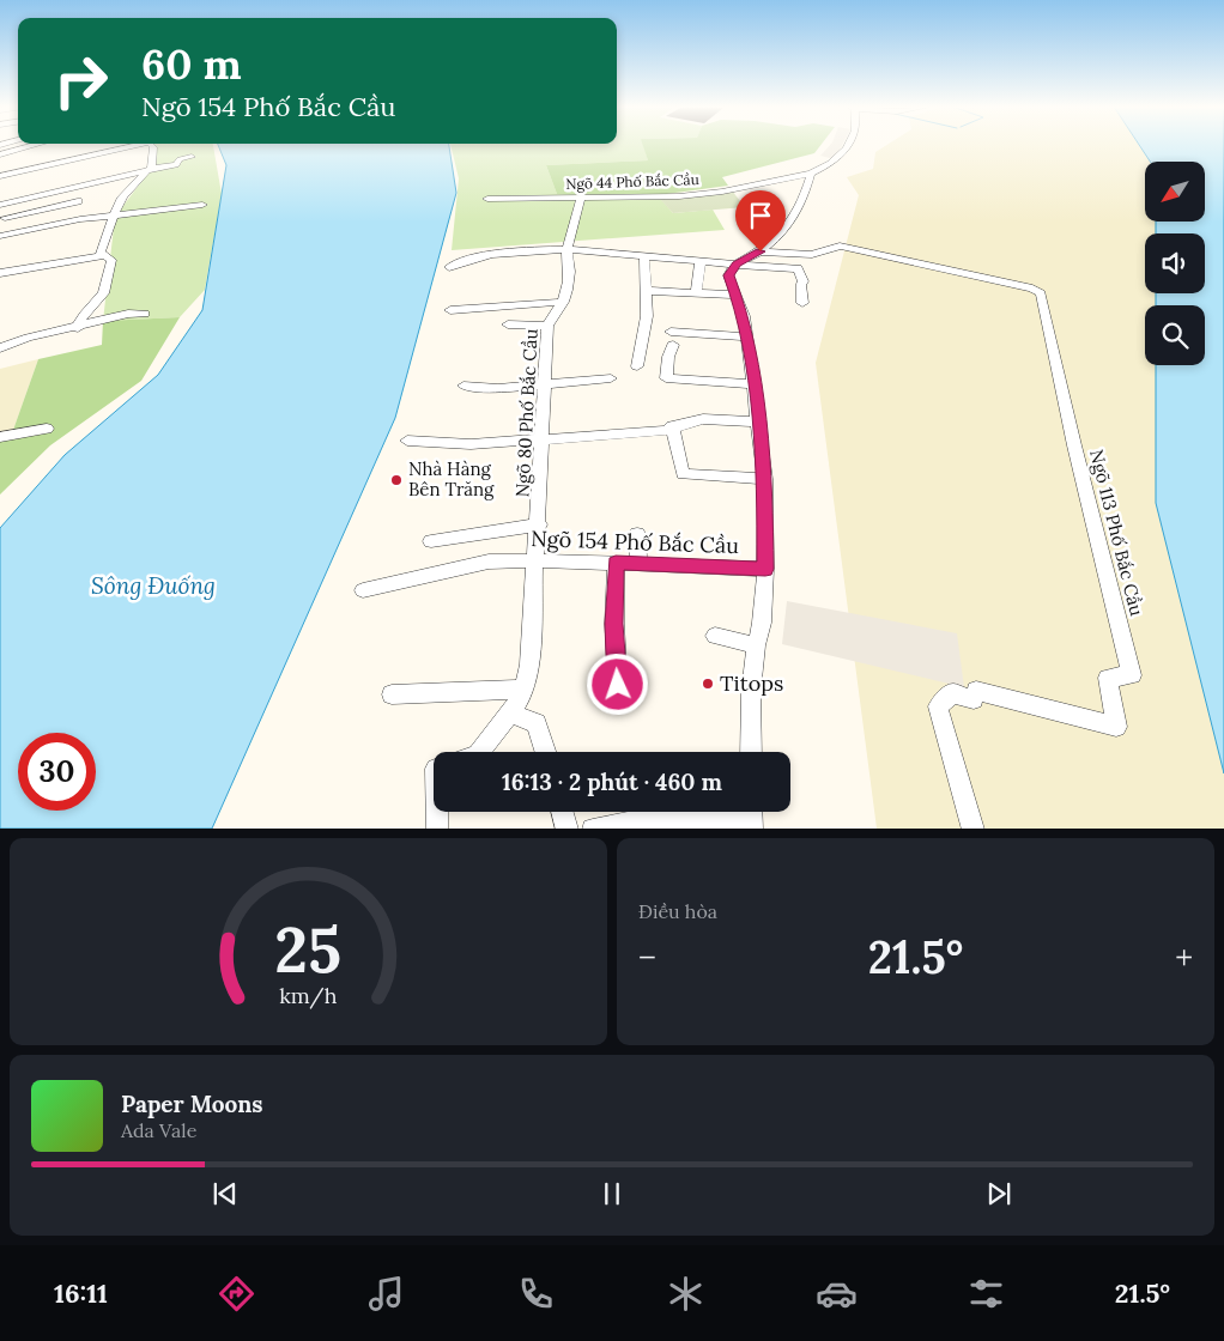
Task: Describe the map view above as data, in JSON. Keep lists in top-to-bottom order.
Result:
{
  "streets": {
    "street": [
      "Ngõ 44 Phố Bắc Cầu",
      "Ngõ 80 Phố Bắc Cầu",
      "Ngõ 113 Phố Bắc Cầu",
      "Ngõ 154 Phố Bắc Cầu"
    ]
  },
  "crossings": [
    ["Ngõ 80 Phố Bắc Cầu", "Ngõ 154 Phố Bắc Cầu"]
  ],
  "water": ["Sông Đuống"],
  "places": ["Nhà Hàng Bên Trăng", "Titops"],
  "north": "bottom left",
  "page": {
    "turn": ["60 m", "Ngõ 154 Phố Bắc Cầu"],
    "limit": "30",
    "trip": "16:13 · 2 phút · 460 m",
    "tile": "Điều hòa",
    "heat": ["−", "21.5°", "+"],
    "song": ["Paper Moons", "Ada Vale"],
    "tabs": ["16:11", "21.5°"],
    "gauge": ["25", "km/h"]
  }
}
